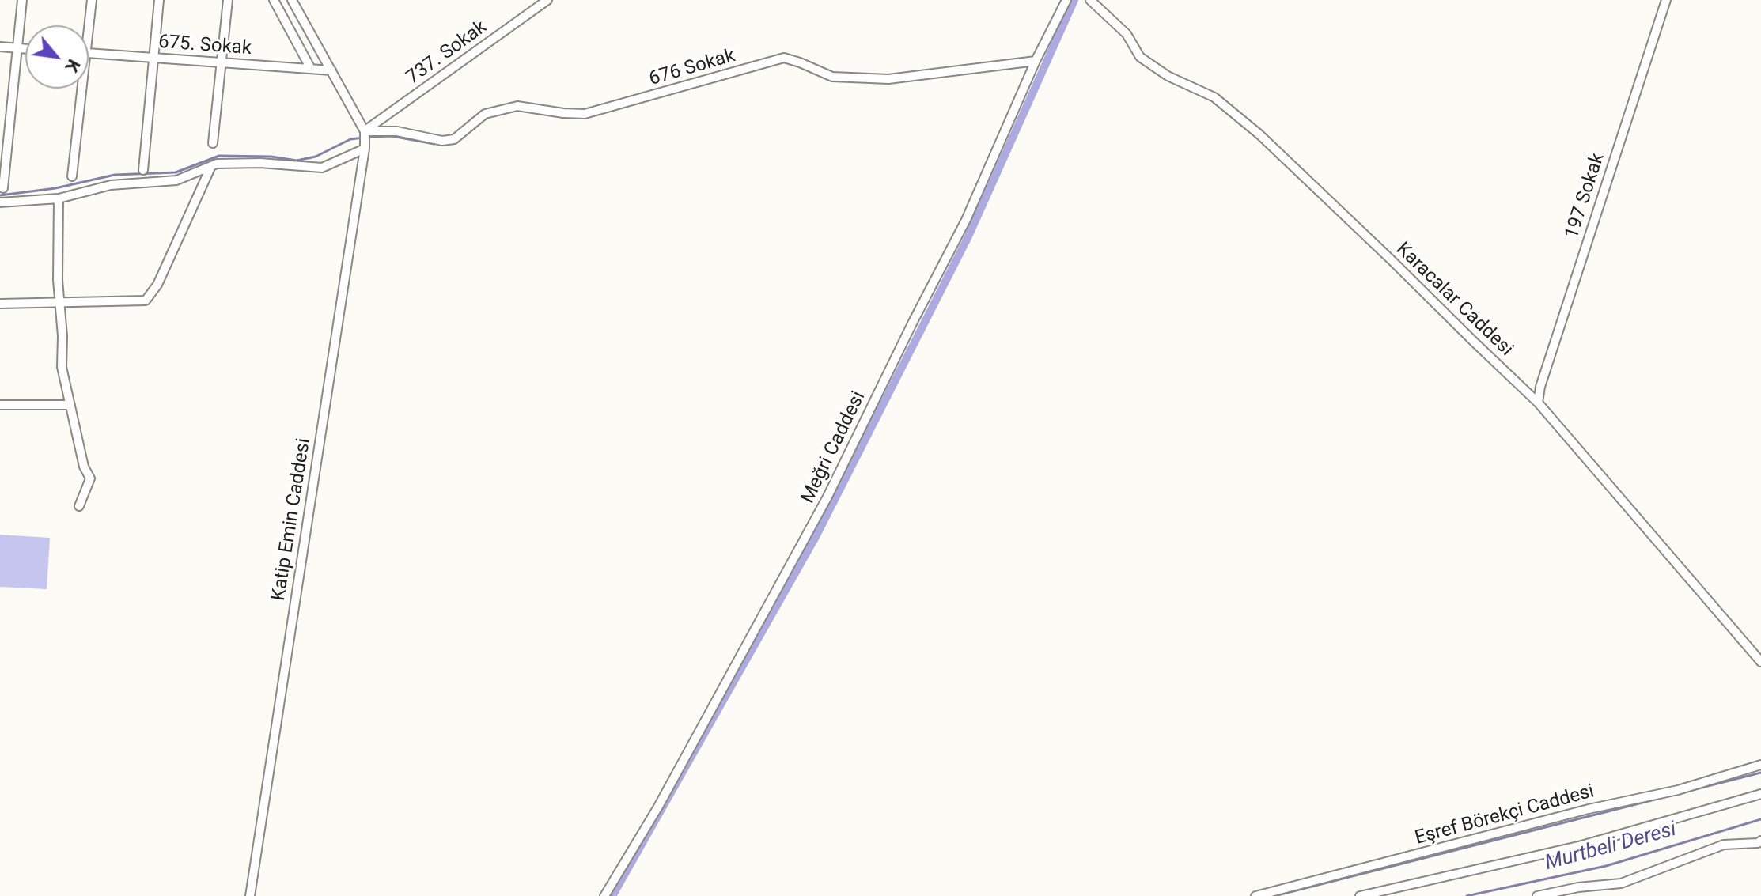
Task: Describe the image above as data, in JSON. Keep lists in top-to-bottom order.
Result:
{
  "streets": {
    "street": [
      "675. Sokak",
      "737. Sokak",
      "676 Sokak",
      "197 Sokak",
      "Karacalar Caddesi",
      "Meğri Caddesi",
      "Katip Emin Caddesi",
      "Eşref Börekçi Caddesi"
    ]
  },
  "crossings": [
    ["737. Sokak", "676 Sokak"],
    ["737. Sokak", "Katip Emin Caddesi"],
    ["676 Sokak", "Meğri Caddesi"],
    ["676 Sokak", "Katip Emin Caddesi"],
    ["197 Sokak", "Karacalar Caddesi"]
  ],
  "water": ["Murtbeli Deresi"],
  "north": "bottom right"
}
